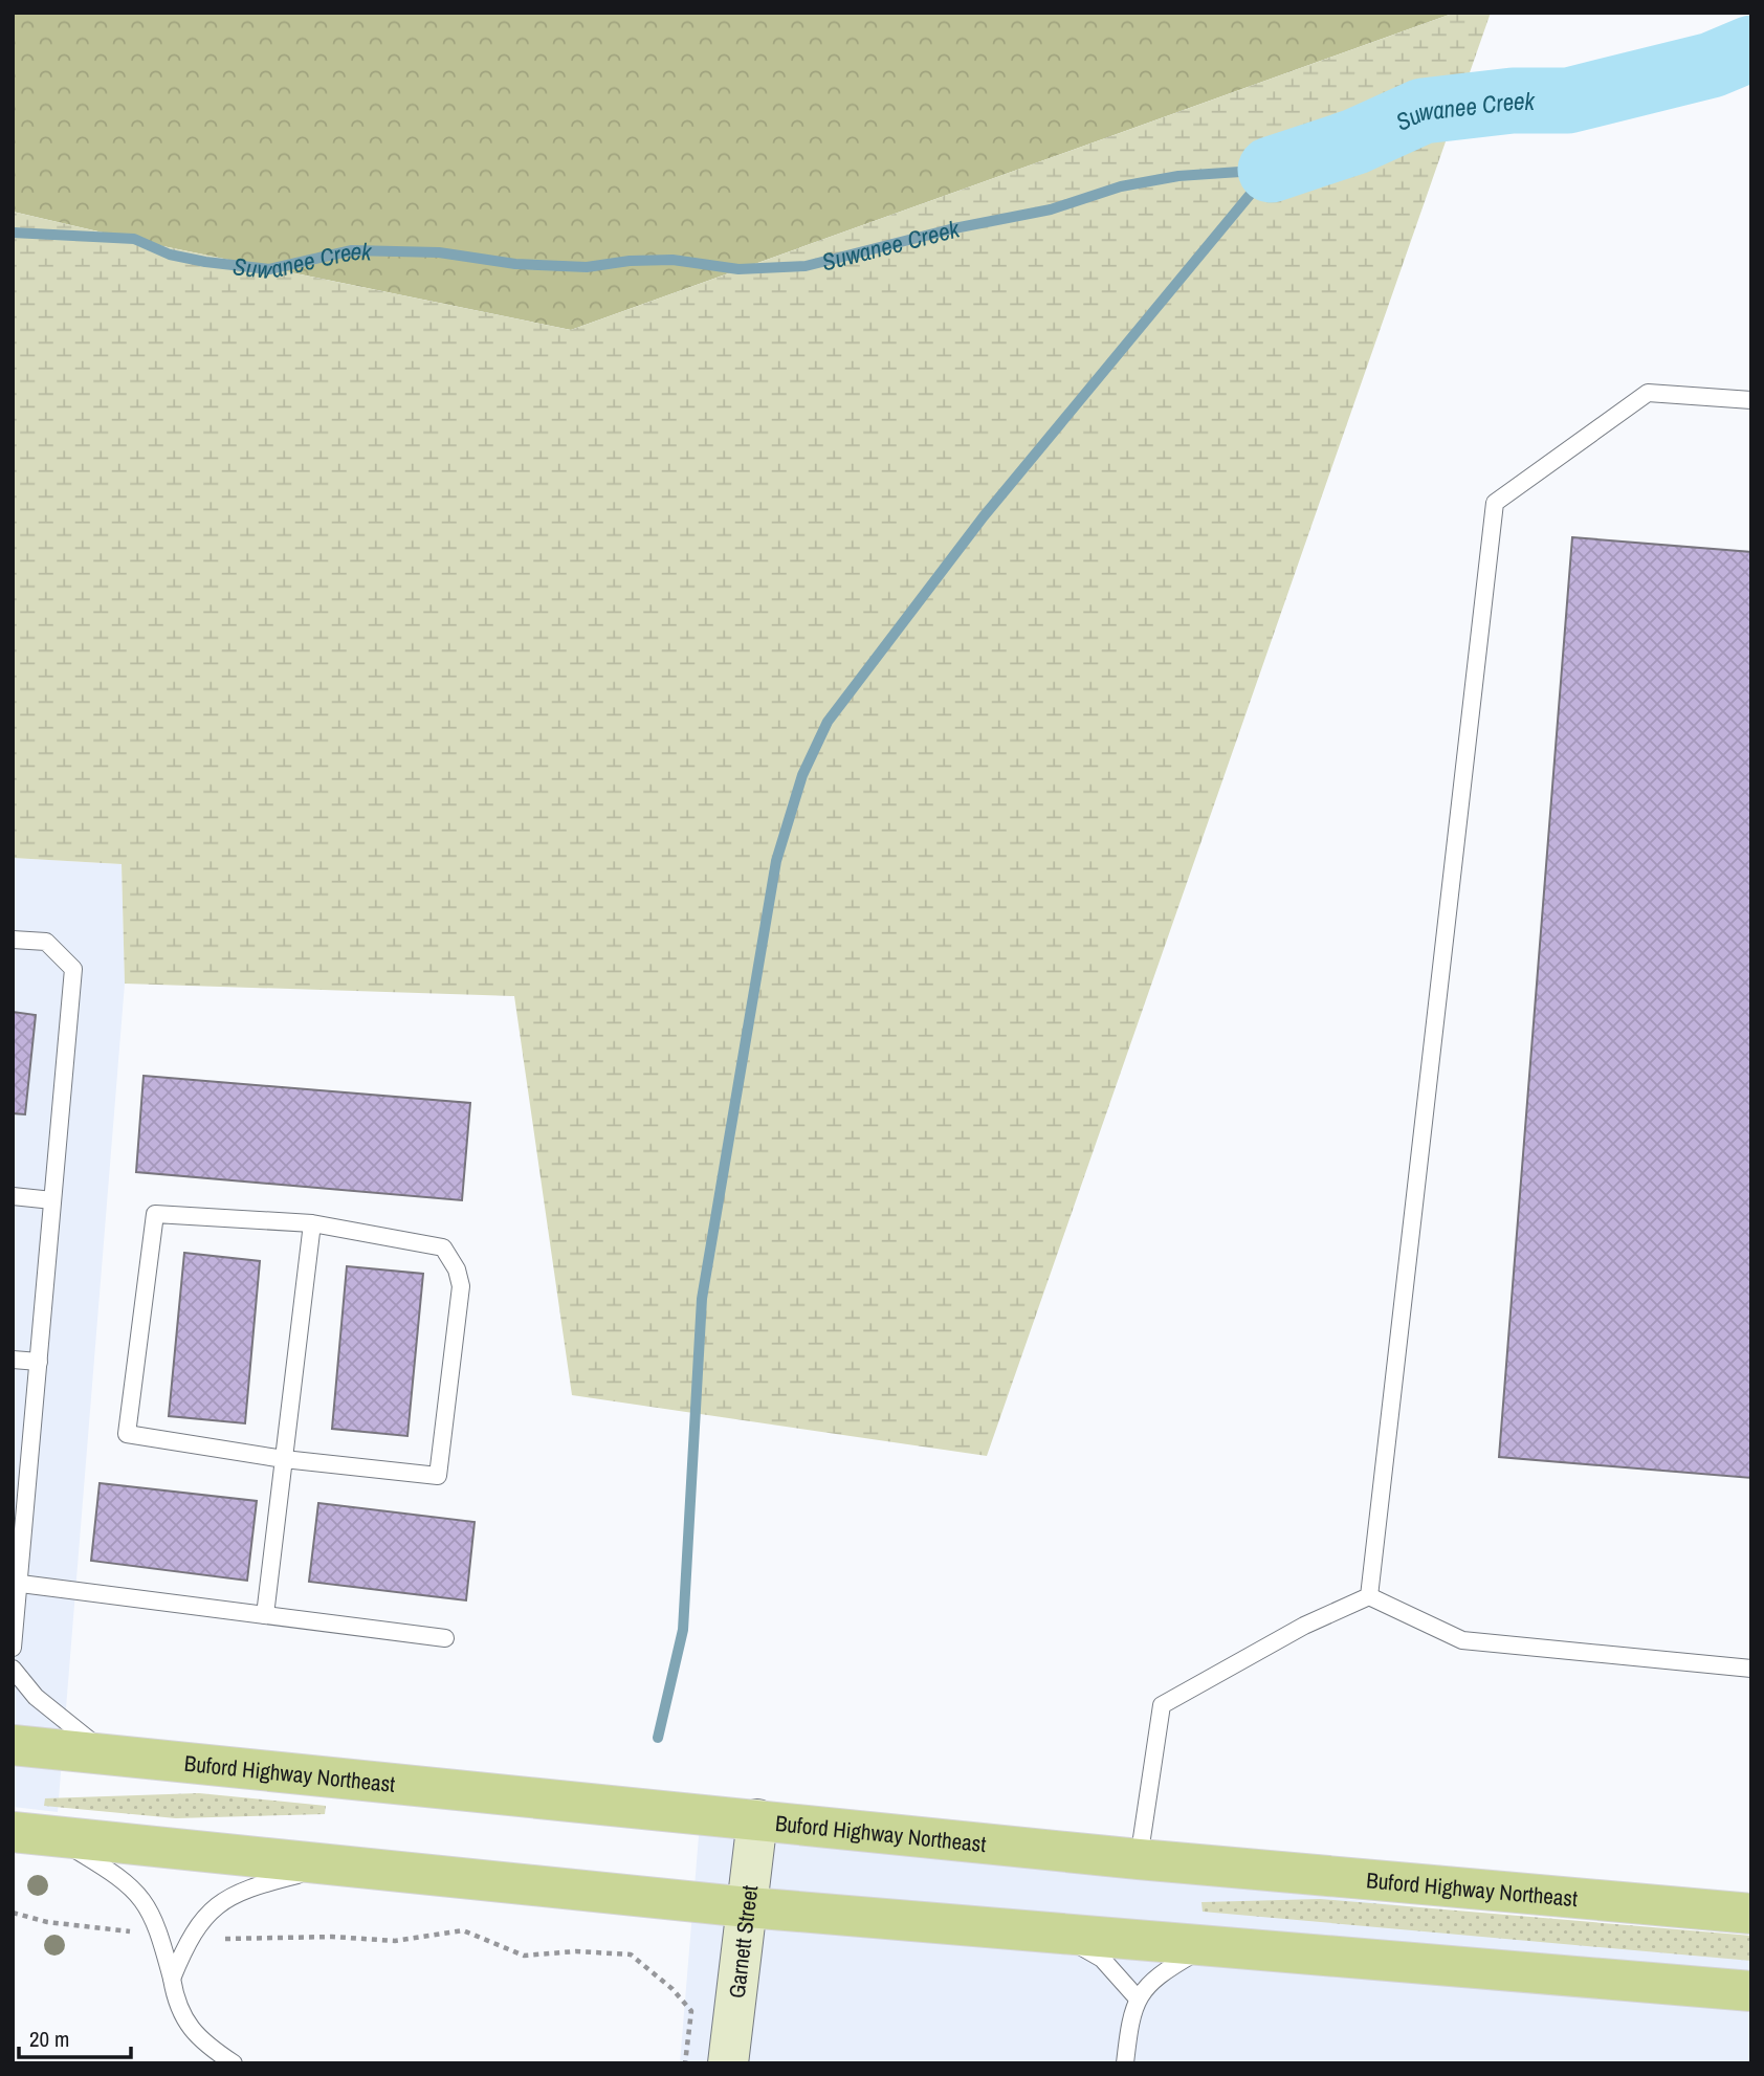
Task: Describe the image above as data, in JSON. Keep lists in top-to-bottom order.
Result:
{
  "streets": {
    "main road": ["Buford Highway Northeast"],
    "street": ["Garnett Street"]
  },
  "crossings": [
    ["Buford Highway Northeast", "Garnett Street"]
  ],
  "water": ["Suwanee Creek"],
  "scale_bar": "20 m"
}
